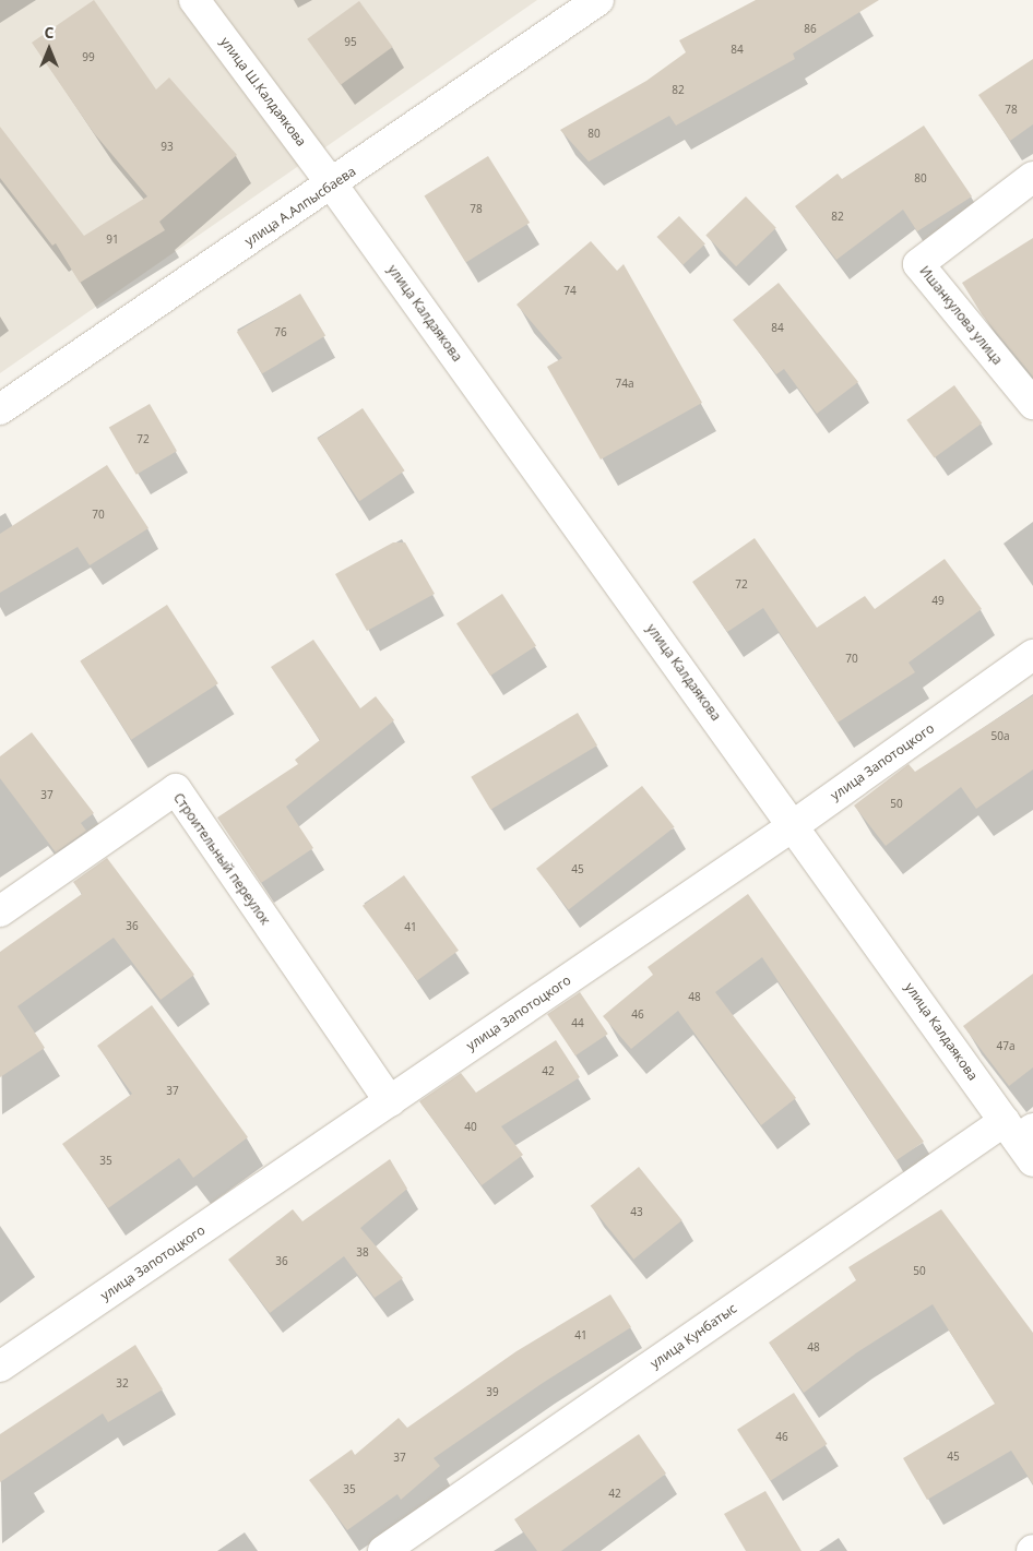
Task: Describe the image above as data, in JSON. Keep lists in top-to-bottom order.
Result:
{
  "streets": {
    "street": [
      "улица Ш.Калдаякова",
      "улица А.Алпысбаева",
      "улица Калдаякова",
      "Ишанкулова улица",
      "улица Запотоцкого",
      "Строительный переулок",
      "улица Кунбатыс"
    ]
  },
  "crossings": [
    ["улица Ш.Калдаякова", "улица А.Алпысбаева"],
    ["улица Ш.Калдаякова", "улица Калдаякова"],
    ["улица А.Алпысбаева", "улица Калдаякова"],
    ["улица Калдаякова", "улица Запотоцкого"],
    ["улица Калдаякова", "улица Кунбатыс"],
    ["улица Запотоцкого", "Строительный переулок"]
  ],
  "house_numbers": [
    "86",
    "95",
    "84",
    "99",
    "82",
    "78",
    "80",
    "93",
    "80",
    "78",
    "82",
    "91",
    "74",
    "84",
    "76",
    "74а",
    "72",
    "70",
    "72",
    "49",
    "70",
    "50а",
    "37",
    "50",
    "45",
    "36",
    "41",
    "48",
    "46",
    "44",
    "47а",
    "42",
    "37",
    "40",
    "35",
    "43",
    "38",
    "36",
    "50",
    "41",
    "48",
    "32",
    "39",
    "46",
    "45",
    "37",
    "35",
    "42"
  ],
  "north": "top"
}
